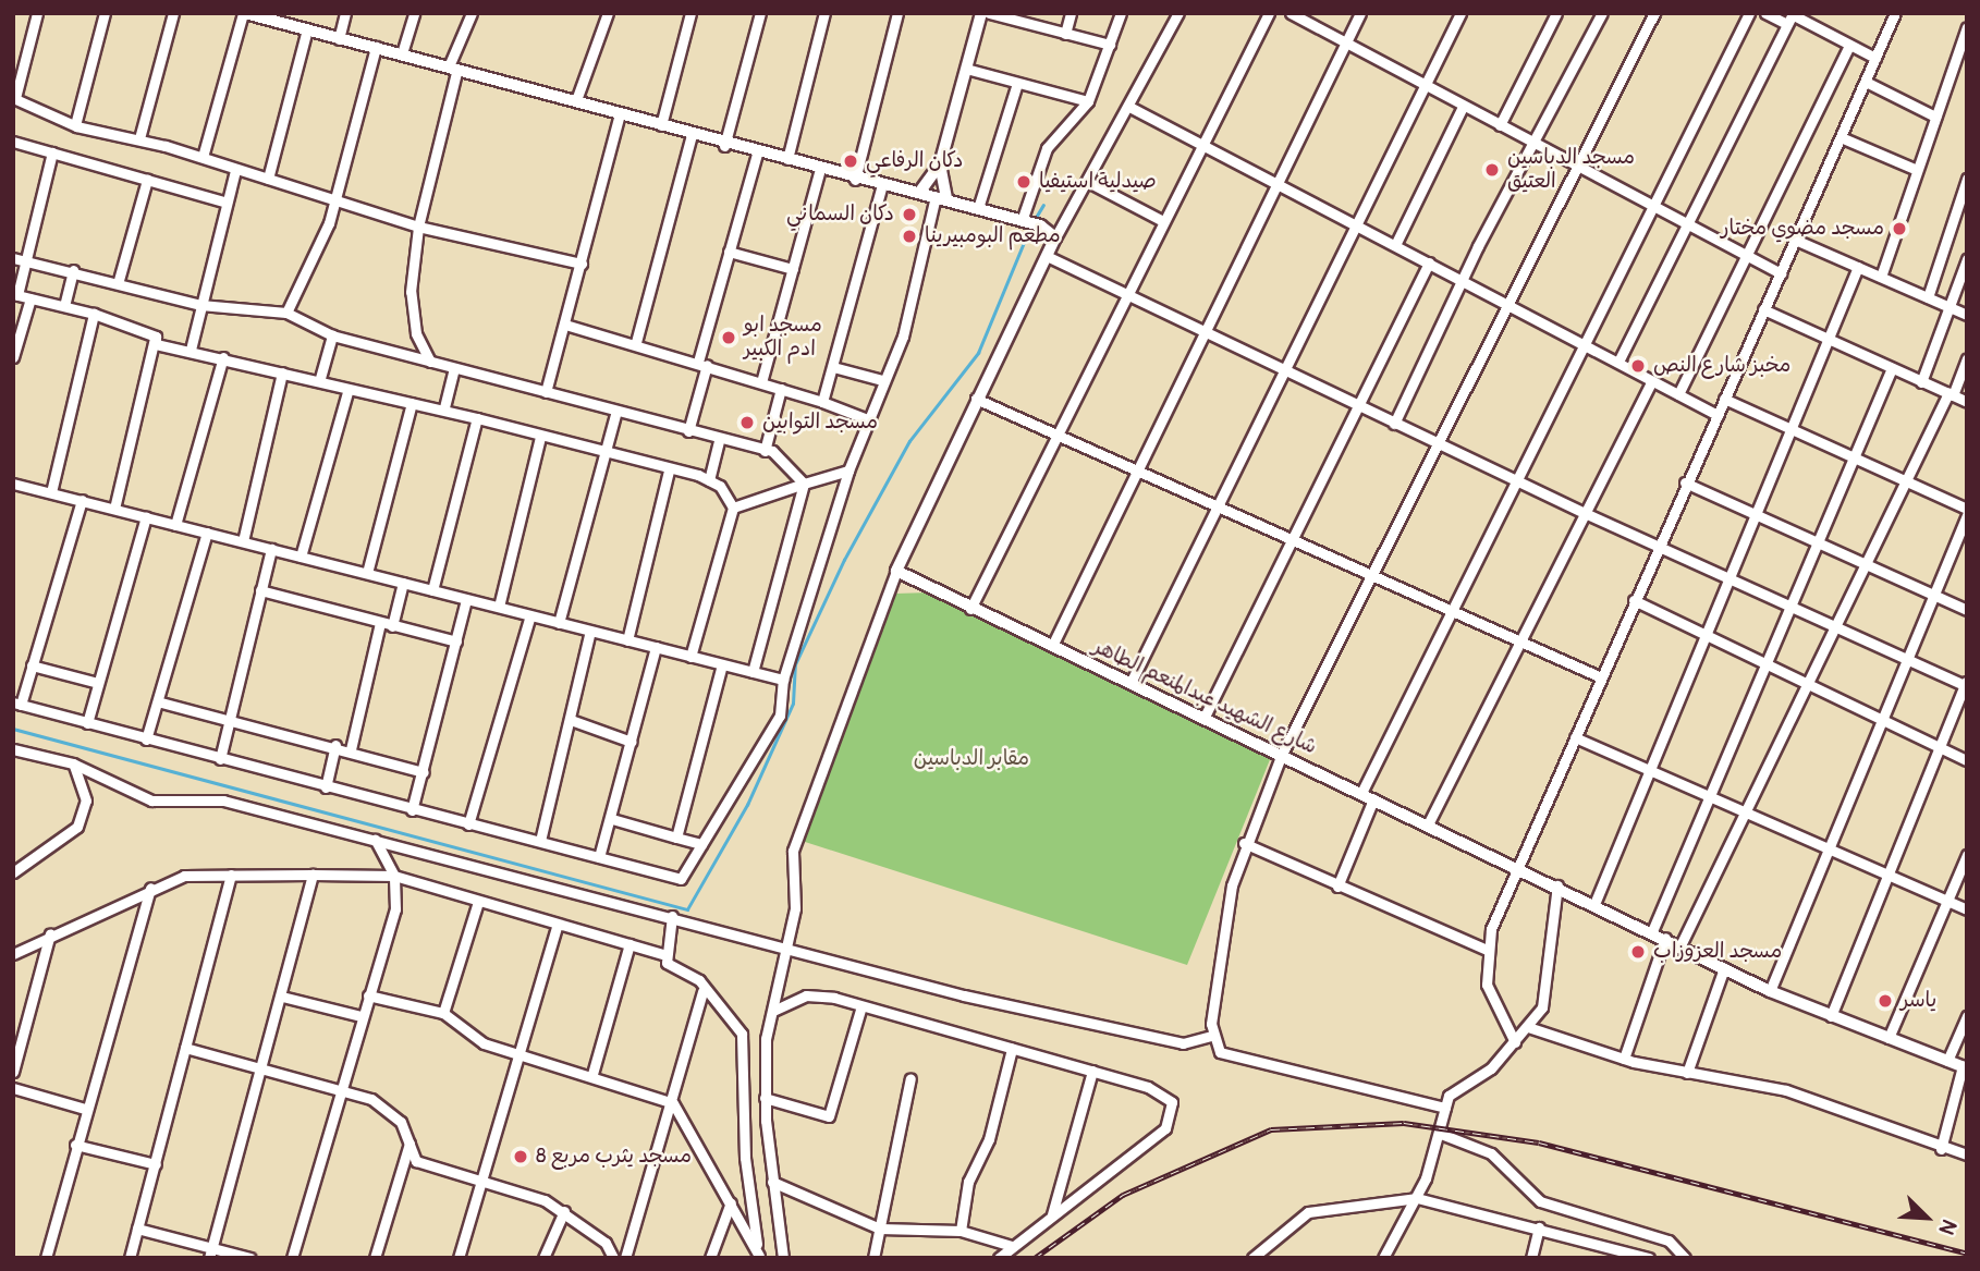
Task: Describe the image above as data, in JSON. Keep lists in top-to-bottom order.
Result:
{
  "streets": {
    "street": ["شارع الشهيد عبدالمنعم الطاهر"]
  },
  "parks": ["مقابر الدباسين"],
  "places": [
    "دكان الرفاعي",
    "مسجد الدباسين العتيق",
    "صيدلية استيفيا",
    "دكان السماني",
    "مسجد مضوي مختار",
    "مطعم البومبيرينا",
    "مسجد ابو ادم الكبير",
    "مخبز شارع النص",
    "مسجد التوابين",
    "مسجد العزوزاب",
    "ياسر",
    "مسجد يثرب مربع 8"
  ],
  "north": "bottom right"
}
